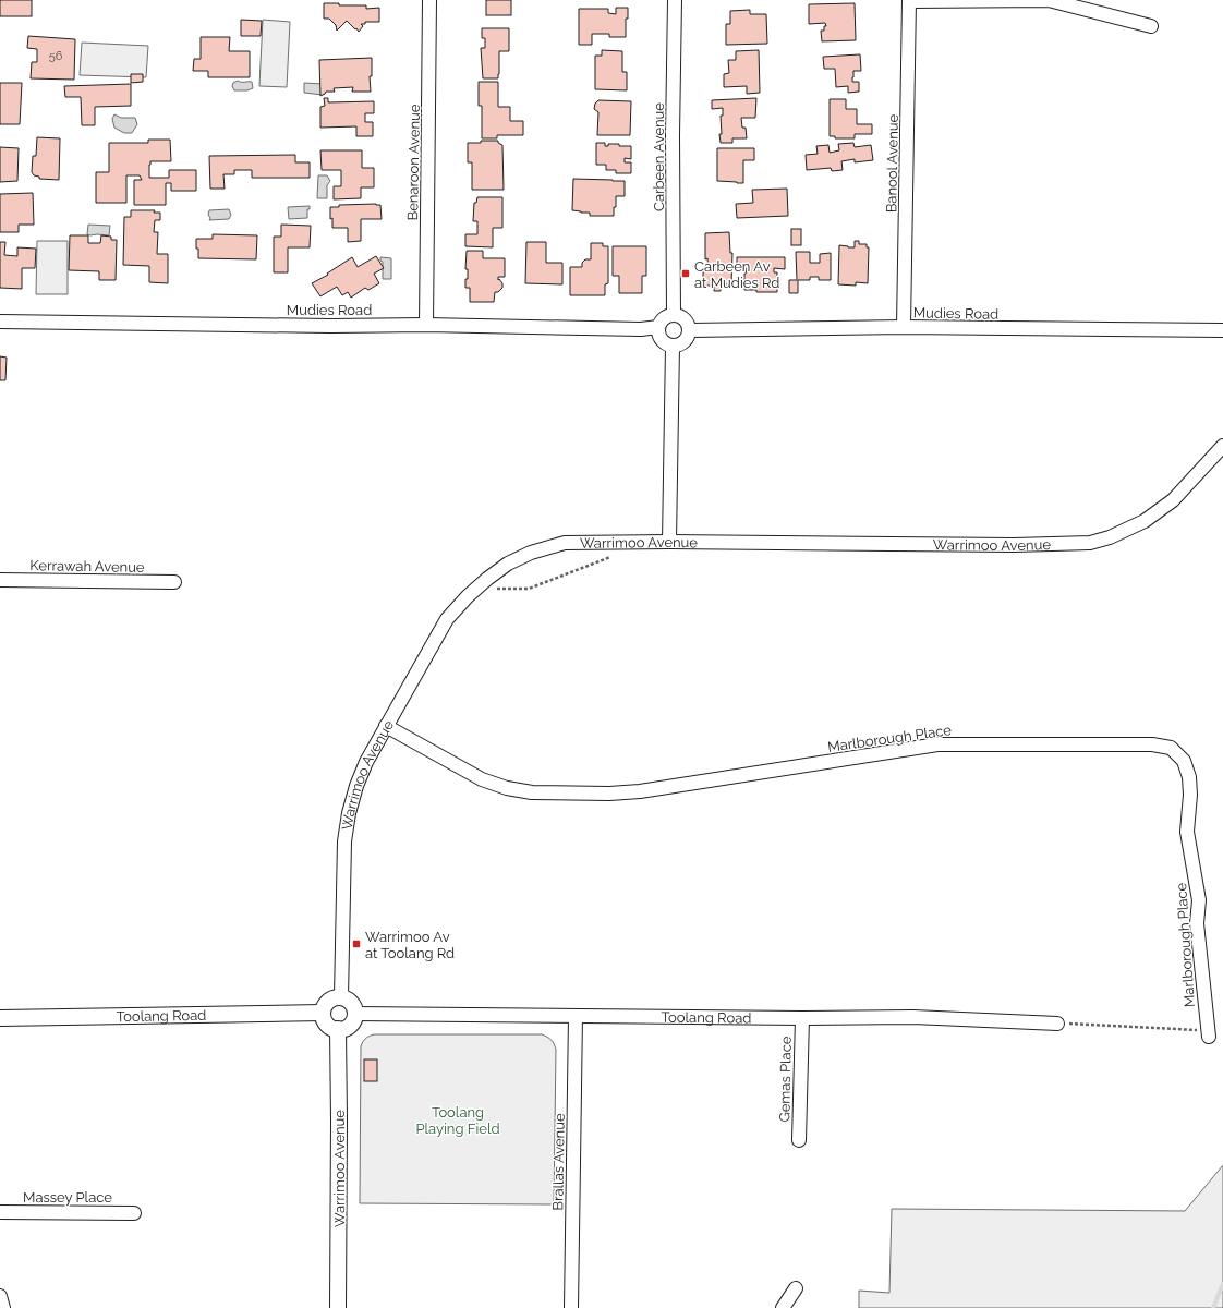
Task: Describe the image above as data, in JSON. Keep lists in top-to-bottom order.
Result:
{
  "streets": {
    "street": [
      "Carbeen Avenue",
      "Benaroon Avenue",
      "Banool Avenue",
      "Mudies Road",
      "Warrimoo Avenue",
      "Kerrawah Avenue",
      "Marlborough Place",
      "Toolang Road",
      "Gemas Place",
      "Brallas Avenue",
      "Massey Place"
    ]
  },
  "crossings": [
    ["Carbeen Avenue", "Mudies Road"],
    ["Benaroon Avenue", "Mudies Road"],
    ["Banool Avenue", "Mudies Road"],
    ["Warrimoo Avenue", "Marlborough Place"],
    ["Warrimoo Avenue", "Toolang Road"],
    ["Toolang Road", "Gemas Place"],
    ["Toolang Road", "Brallas Avenue"]
  ],
  "parks": ["Toolang Playing Field"],
  "places": {
    "transit": ["Carbeen Av at Mudies Rd", "Warrimoo Av at Toolang Rd"]
  },
  "house_numbers": ["56"]
}
